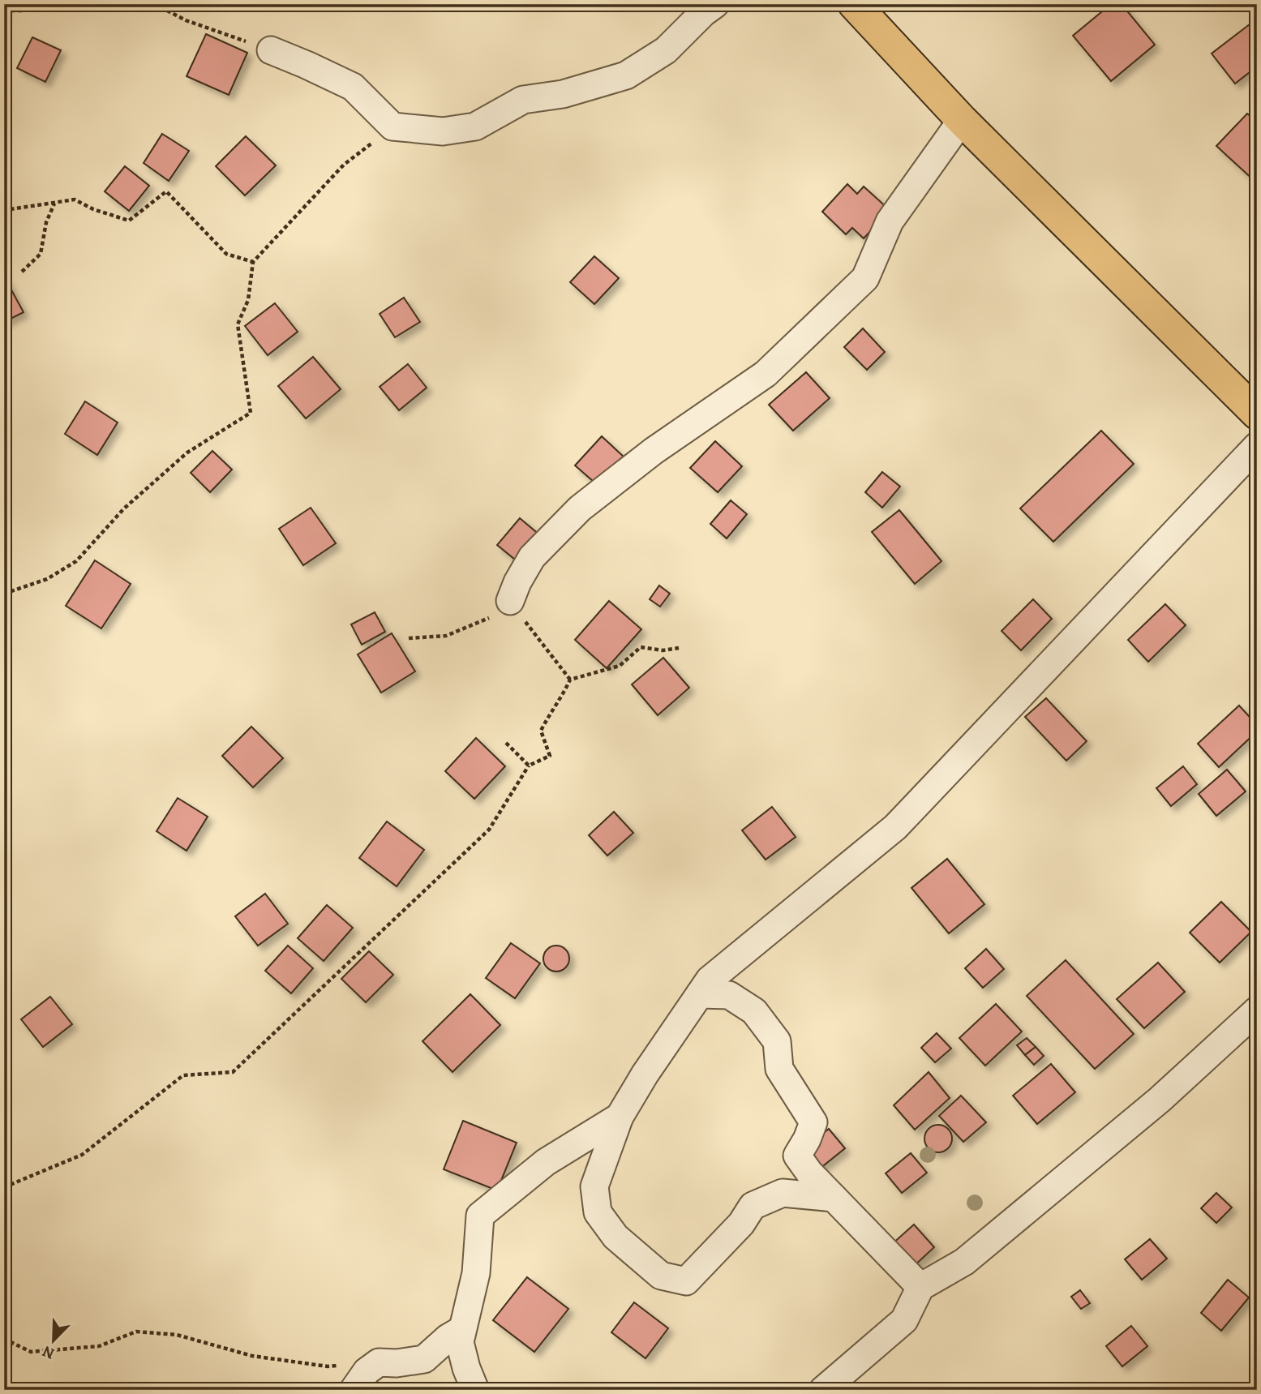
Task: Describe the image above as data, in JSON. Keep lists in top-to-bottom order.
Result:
{
  "north": "bottom left"
}
